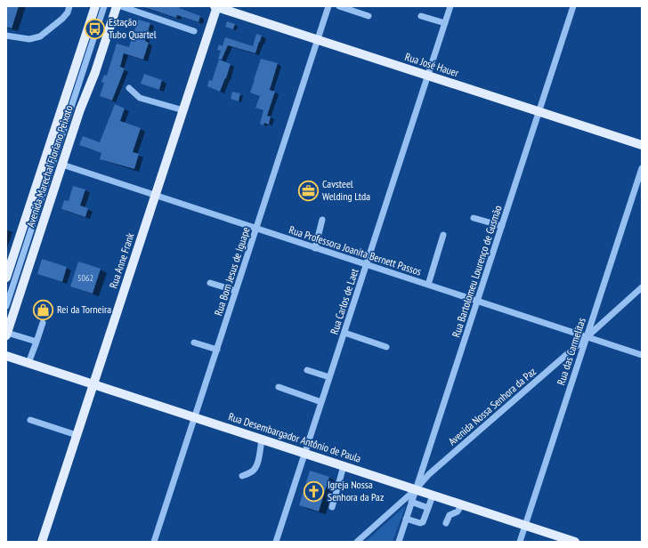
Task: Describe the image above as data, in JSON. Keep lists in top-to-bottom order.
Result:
{
  "streets": {
    "main road": [
      "Rua José Hauer",
      "Avenida Marechal Floriano Peixoto",
      "Rua Anne Frank",
      "Rua Desembargador Antônio de Paula"
    ],
    "street": [
      "Rua Professora Joanita Bernett Passos",
      "Rua Bom Jesus de Iguape",
      "Rua Bartolomeu Lourenço de Gusmão",
      "Rua Carlos de Laet",
      "Rua das Carmelitas",
      "Avenida Nossa Senhora da Paz"
    ]
  },
  "crossings": [
    ["Rua José Hauer", "Rua Anne Frank"],
    ["Rua José Hauer", "Rua Bom Jesus de Iguape"],
    ["Rua José Hauer", "Rua Bartolomeu Lourenço de Gusmão"],
    ["Rua José Hauer", "Rua Carlos de Laet"],
    ["Avenida Marechal Floriano Peixoto", "Rua Professora Joanita Bernett Passos"],
    ["Rua Professora Joanita Bernett Passos", "Rua Anne Frank"],
    ["Rua Professora Joanita Bernett Passos", "Rua Bom Jesus de Iguape"],
    ["Rua Professora Joanita Bernett Passos", "Rua Bartolomeu Lourenço de Gusmão"],
    ["Rua Professora Joanita Bernett Passos", "Rua Carlos de Laet"],
    ["Rua Professora Joanita Bernett Passos", "Rua das Carmelitas"],
    ["Rua Professora Joanita Bernett Passos", "Avenida Nossa Senhora da Paz"],
    ["Rua Anne Frank", "Rua Desembargador Antônio de Paula"],
    ["Rua Bom Jesus de Iguape", "Rua Desembargador Antônio de Paula"],
    ["Rua Bartolomeu Lourenço de Gusmão", "Avenida Nossa Senhora da Paz"],
    ["Rua Bartolomeu Lourenço de Gusmão", "Rua Desembargador Antônio de Paula"],
    ["Rua Carlos de Laet", "Rua Desembargador Antônio de Paula"],
    ["Rua das Carmelitas", "Avenida Nossa Senhora da Paz"],
    ["Rua das Carmelitas", "Rua Desembargador Antônio de Paula"],
    ["Avenida Nossa Senhora da Paz", "Rua Desembargador Antônio de Paula"]
  ],
  "places": {
    "bus stop": ["Estação Tubo Quartel"],
    "office": ["Cavsteel Welding Ltda"],
    "shop": ["Rei da Torneira"],
    "church": ["Igreja Nossa Senhora da Paz"]
  },
  "house_numbers": ["5062"]
}
